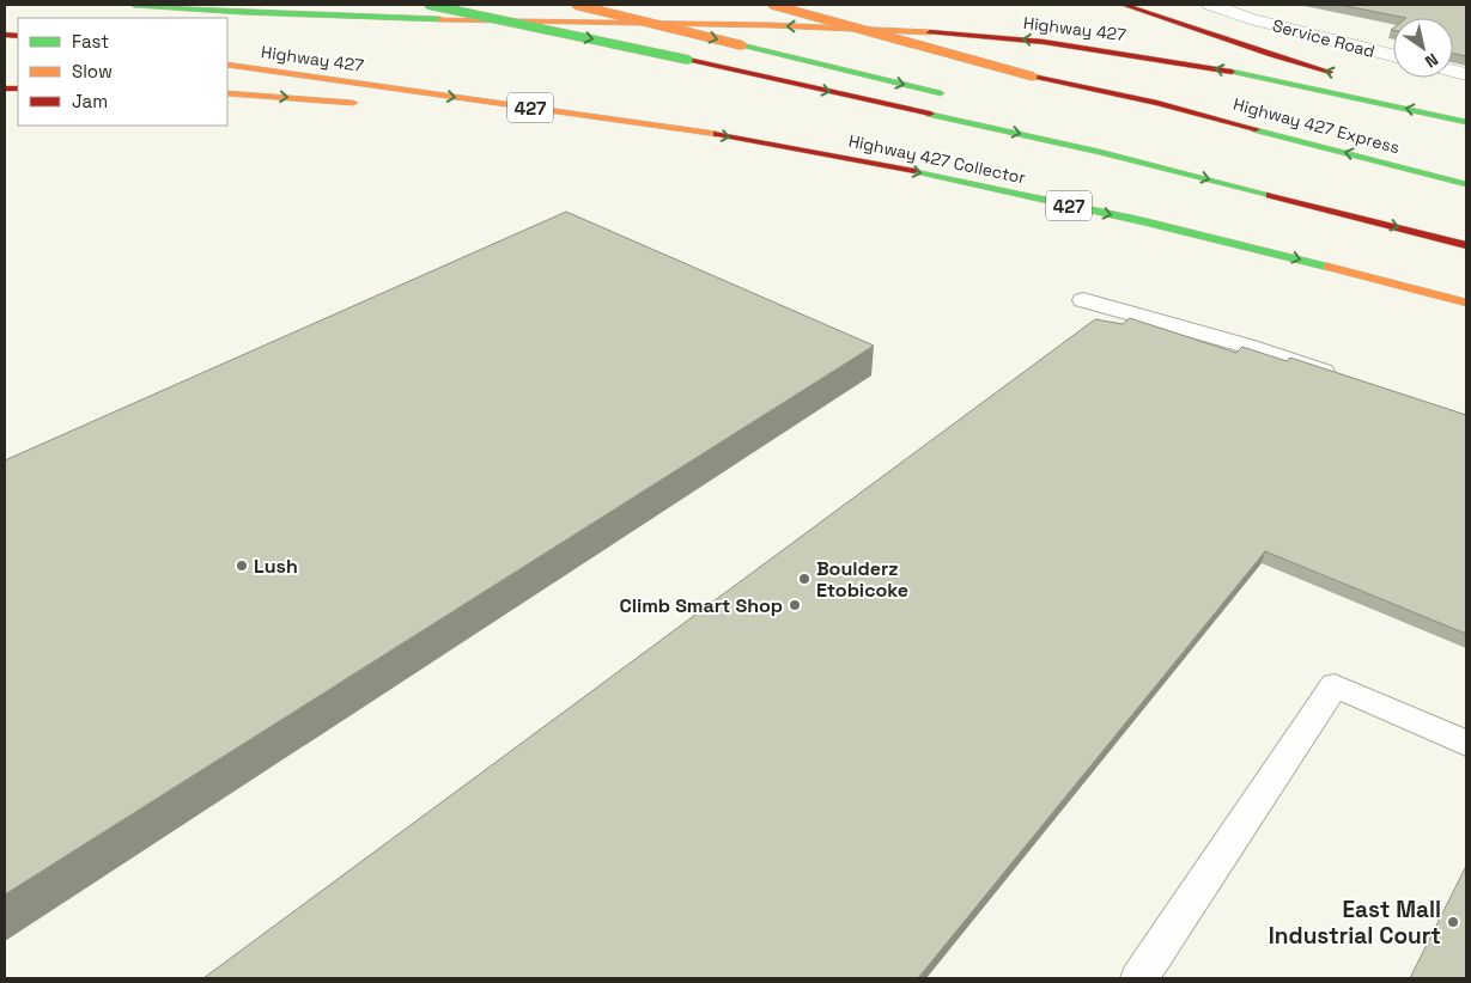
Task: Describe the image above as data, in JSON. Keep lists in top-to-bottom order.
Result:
{
  "streets": {
    "highway": [
      "Highway 427",
      "427",
      "Highway 427 Express",
      "Highway 427 Collector"
    ],
    "street": ["Service Road"]
  },
  "crossings": [
    ["Highway 427", "Highway 427 Collector"]
  ],
  "places": [
    "Lush",
    "Boulderz Etobicoke",
    "Climb Smart Shop",
    "East Mall Industrial Court"
  ],
  "legend": ["Fast", "Slow", "Jam"],
  "north": "bottom right"
}
